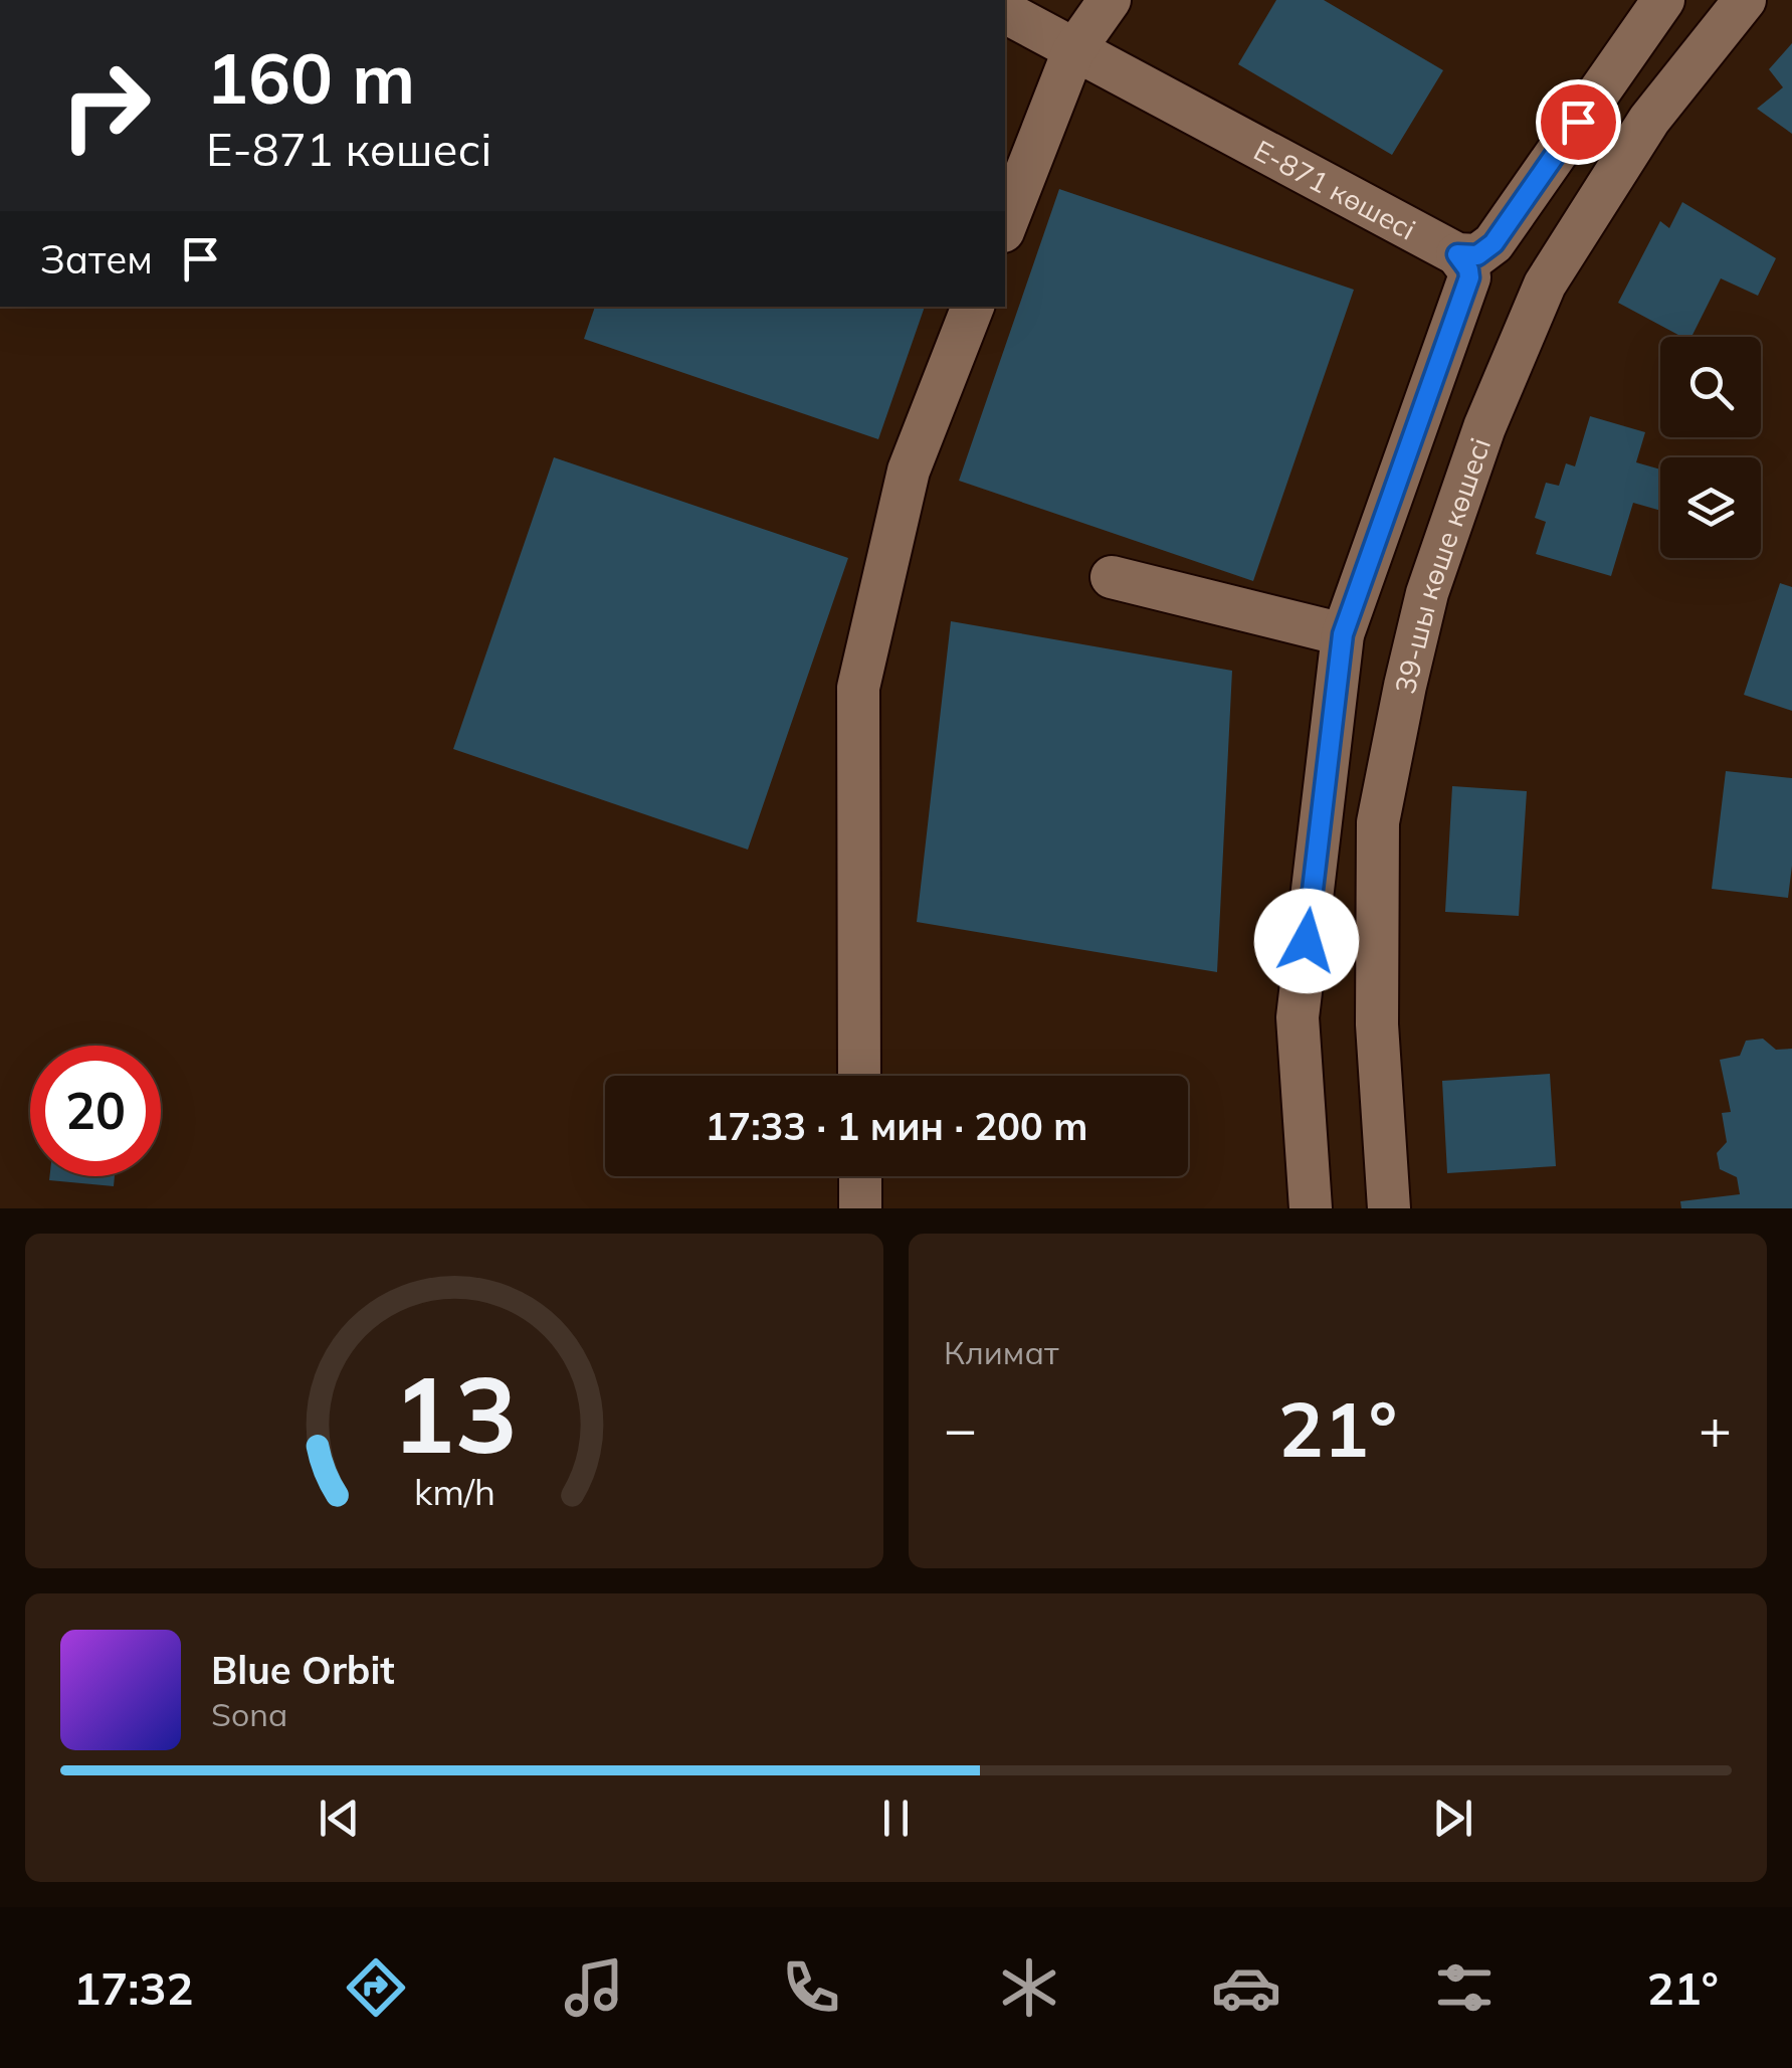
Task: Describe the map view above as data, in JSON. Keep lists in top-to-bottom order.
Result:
{
  "streets": {
    "street": ["Е-871 көшесі", "39-шы көше көшесі"]
  },
  "page": {
    "turn": ["160 m", "Е-871 көшесі"],
    "then": "Затем",
    "limit": "20",
    "trip": "17:33 · 1 мин · 200 m",
    "tile": "Климат",
    "heat": ["−", "21°", "+"],
    "song": ["Blue Orbit", "Sona"],
    "tabs": ["17:32", "21°"],
    "gauge": ["13", "km/h"]
  }
}
